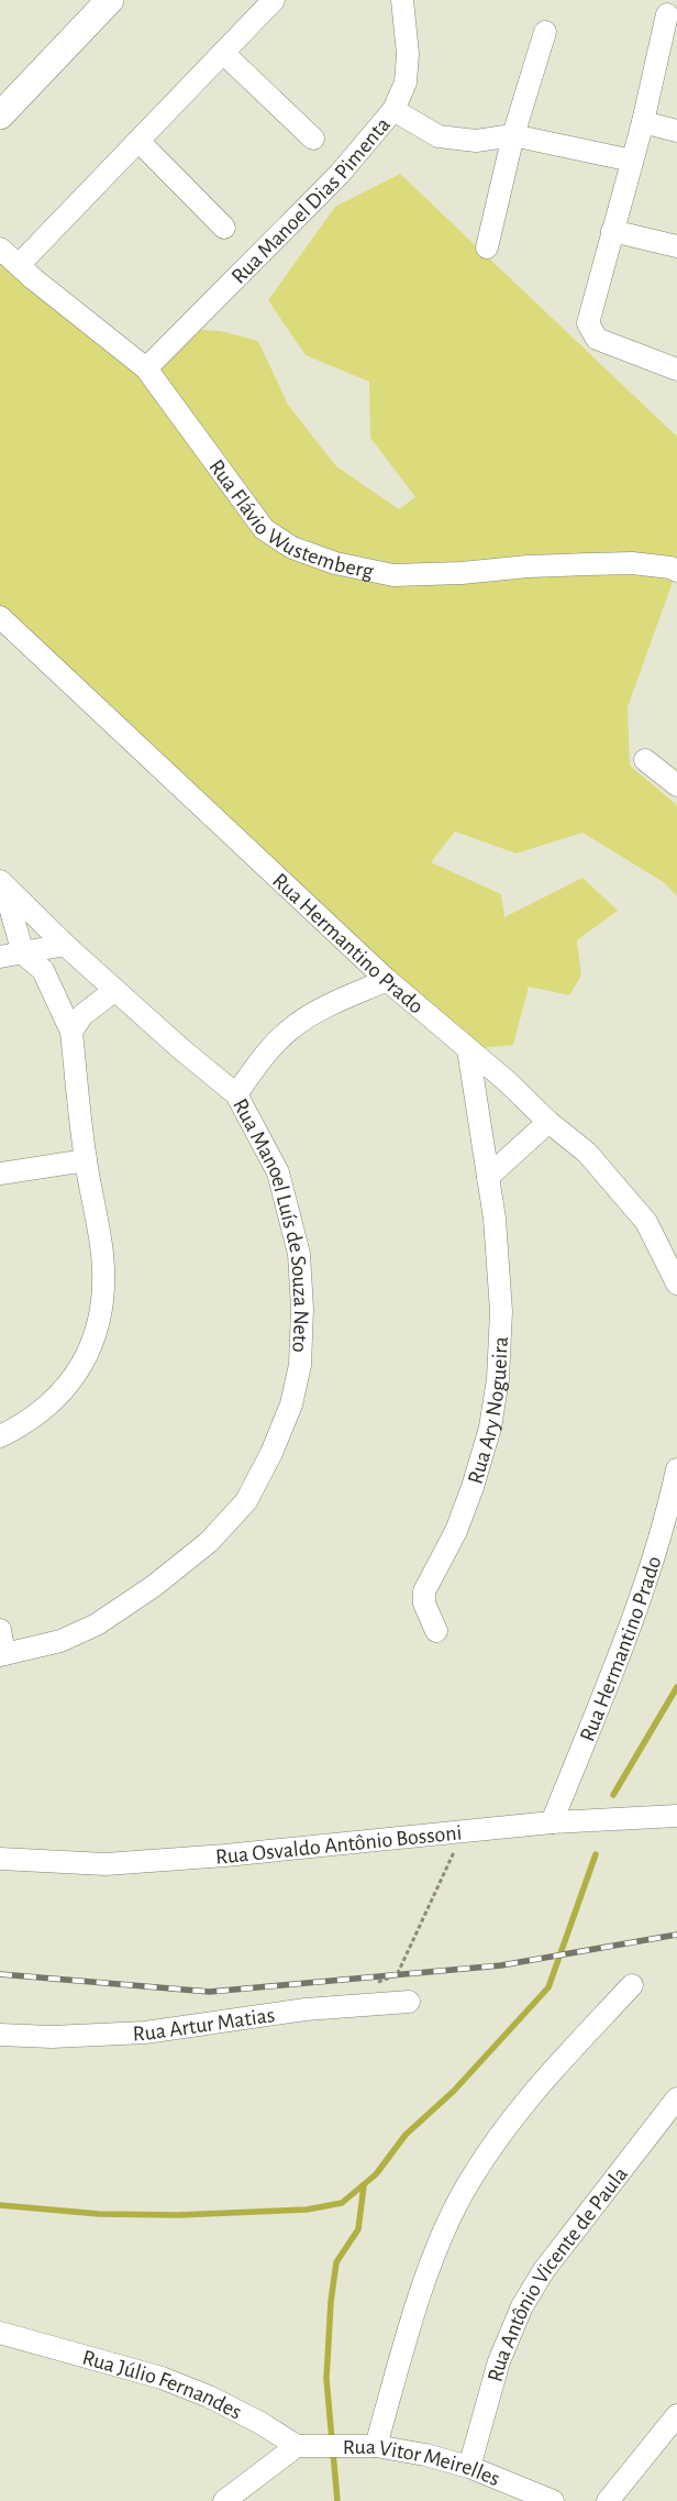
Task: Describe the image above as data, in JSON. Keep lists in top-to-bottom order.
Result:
{
  "streets": {
    "street": [
      "Rua Manoel Dias Pimenta",
      "Rua Flávio Wustemberg",
      "Rua Hermantino Prado",
      "Rua Manoel Luís de Souza Neto",
      "Rua Ary Nogueira",
      "Rua Osvaldo Antônio Bossoni",
      "Rua Artur Matias",
      "Rua Antônio Vicente de Paula",
      "Rua Júlio Fernandes",
      "Rua Vitor Meirelles"
    ]
  },
  "crossings": [
    ["Rua Manoel Dias Pimenta", "Rua Flávio Wustemberg"],
    ["Rua Hermantino Prado", "Rua Ary Nogueira"],
    ["Rua Hermantino Prado", "Rua Osvaldo Antônio Bossoni"],
    ["Rua Antônio Vicente de Paula", "Rua Vitor Meirelles"],
    ["Rua Júlio Fernandes", "Rua Vitor Meirelles"]
  ]
}
